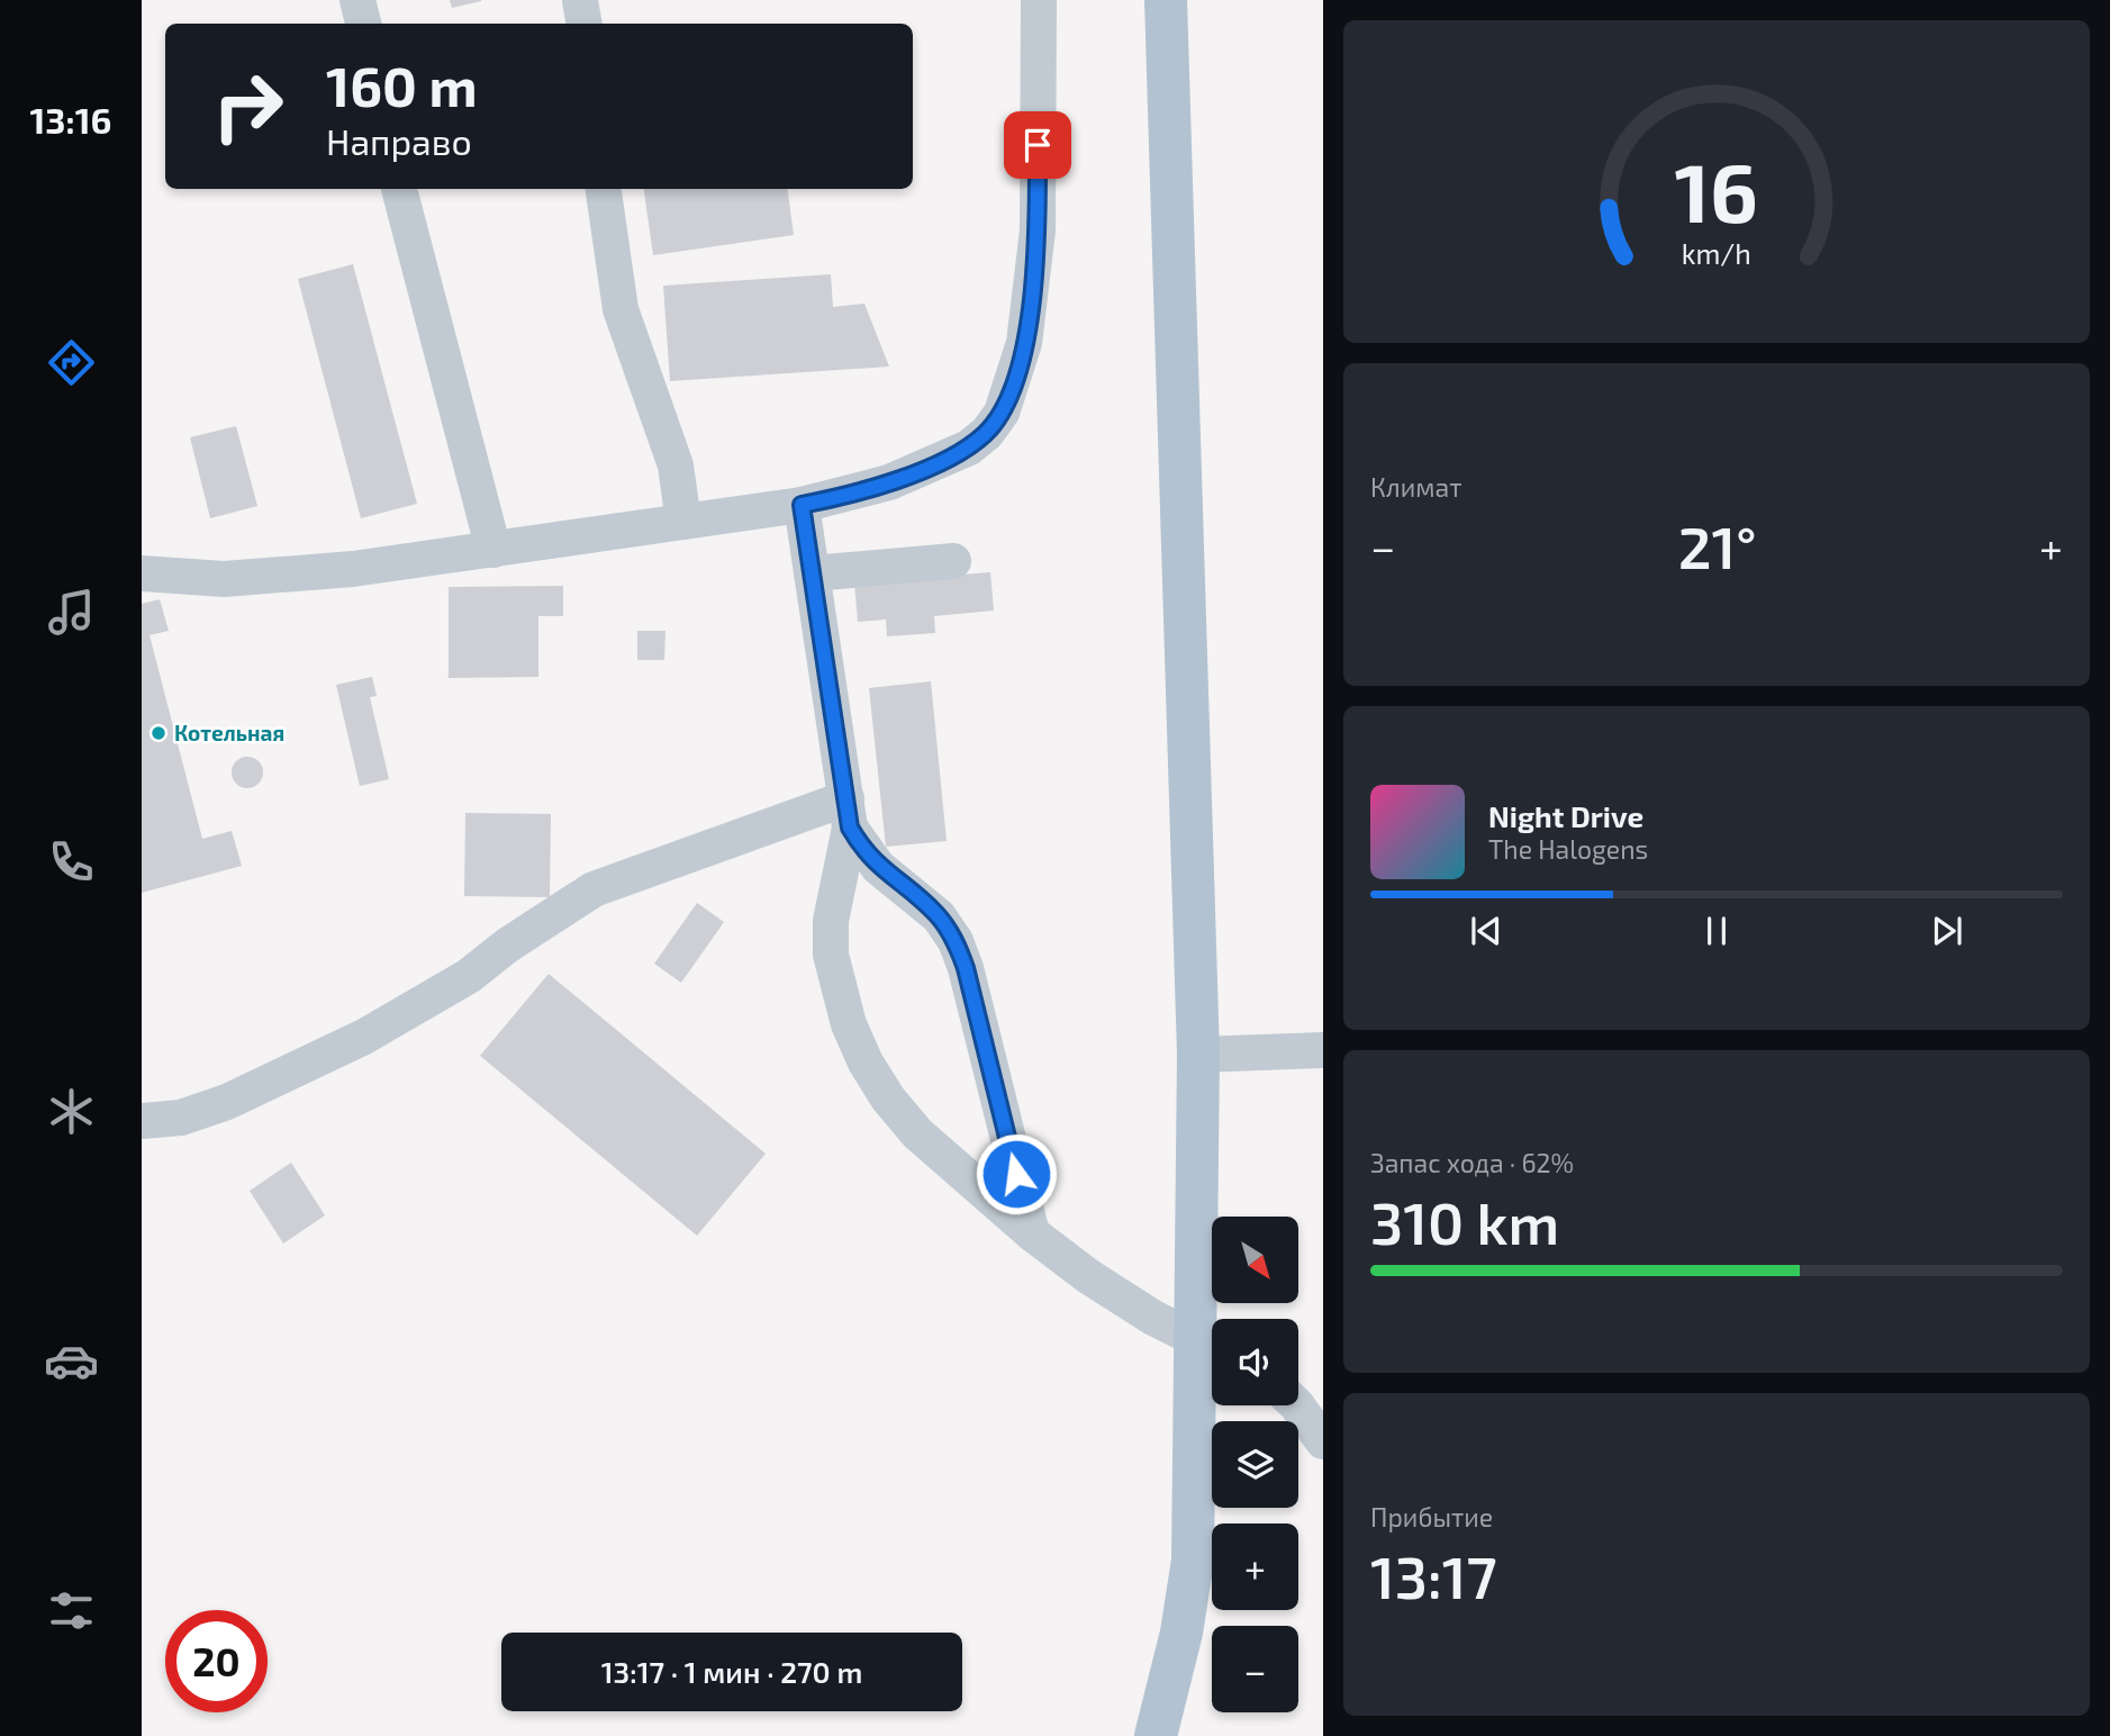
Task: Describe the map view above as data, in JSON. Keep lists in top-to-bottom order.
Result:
{
  "places": ["Котельная"],
  "north": "bottom right",
  "page": {
    "tabs": "13:16",
    "turn": ["160 m", "Направо"],
    "tile": [
      "Климат",
      ["Запас хода · 62%", "310 km"],
      ["Прибытие", "13:17"]
    ],
    "heat": ["−", "21°", "+"],
    "song": ["Night Drive", "The Halogens"],
    "map_buttons": ["+", "−"],
    "limit": "20",
    "trip": "13:17 · 1 мин · 270 m",
    "gauge": ["16", "km/h"]
  }
}
